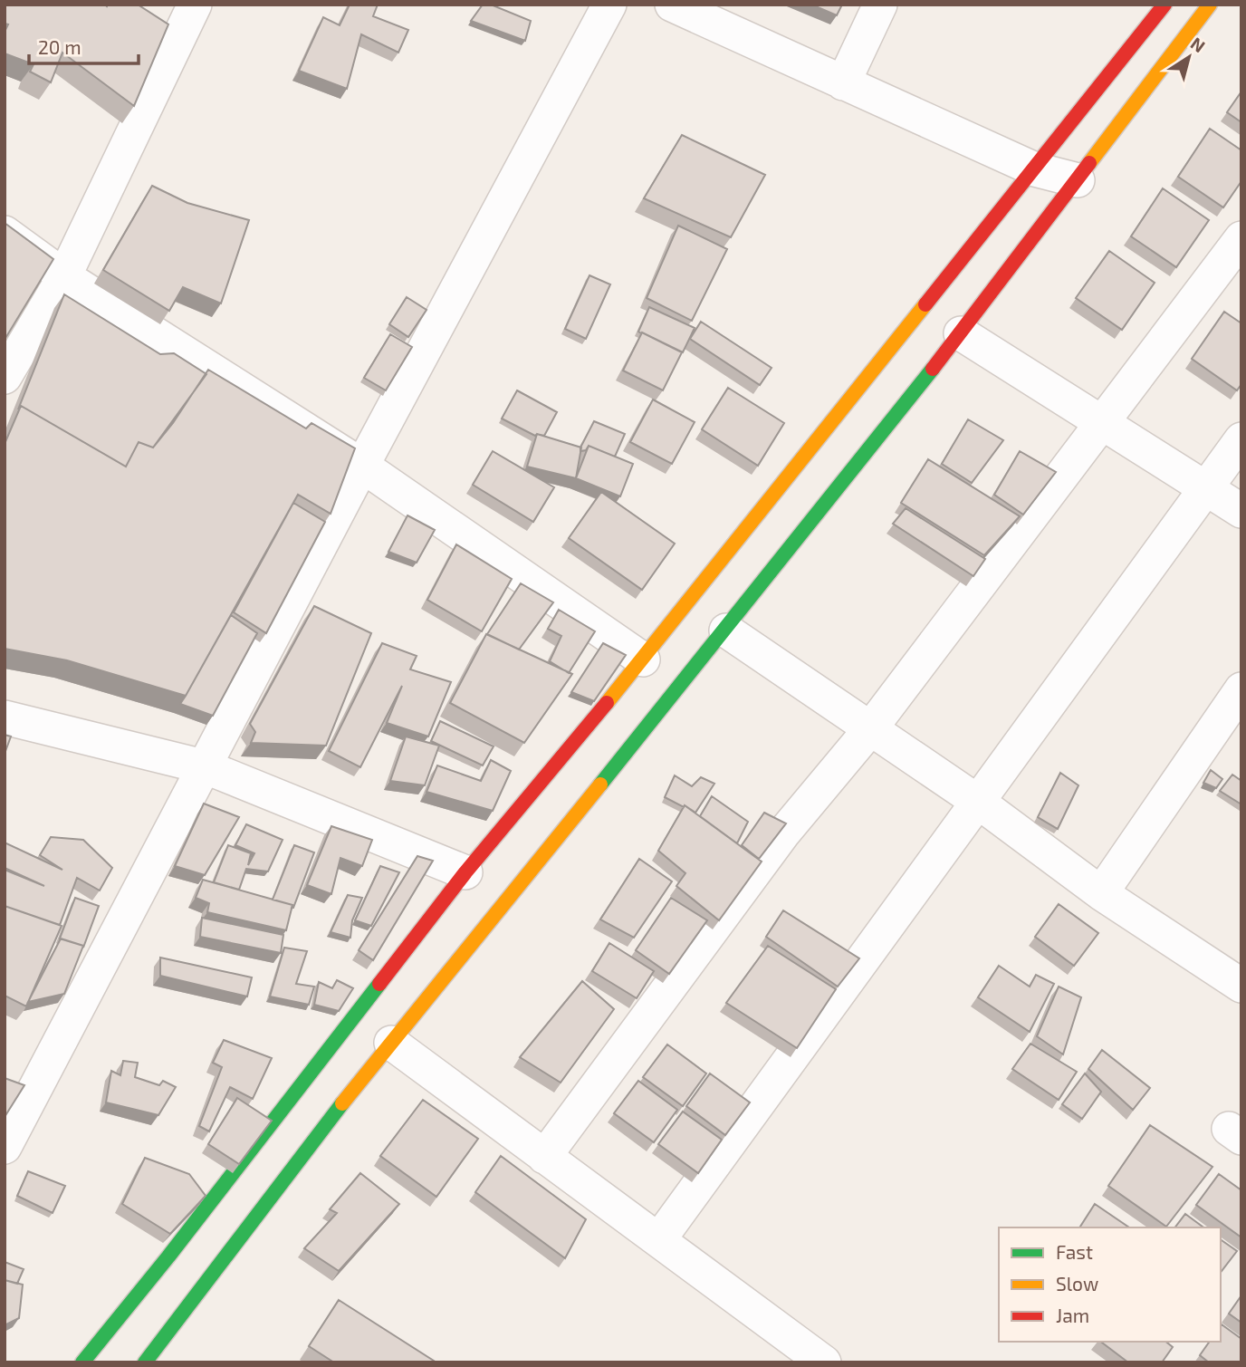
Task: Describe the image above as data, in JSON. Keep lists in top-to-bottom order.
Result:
{
  "legend": ["Fast", "Slow", "Jam"],
  "scale_bar": "20 m",
  "north": "top right"
}
